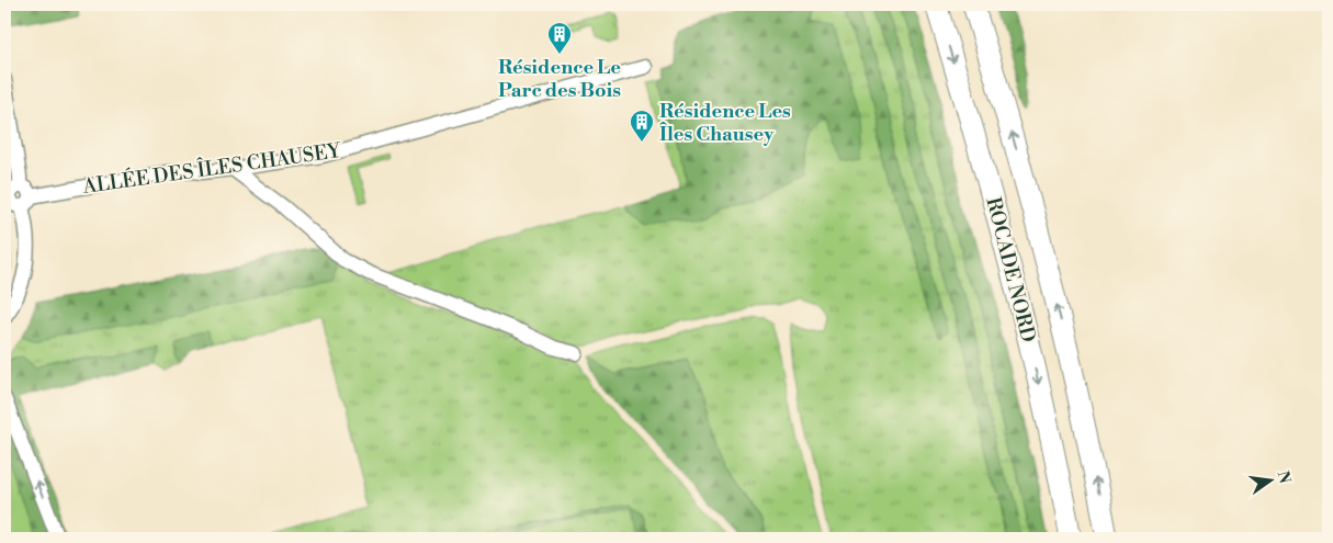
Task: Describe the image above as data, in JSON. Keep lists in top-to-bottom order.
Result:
{
  "streets": {
    "highway": ["ROCADE NORD"],
    "street": ["ALLÉE DES ÎLES CHAUSEY"]
  },
  "places": {
    "building": ["Résidence Le Parc des Bois", "Résidence Les Îles Chausey"]
  },
  "north": "right"
}
